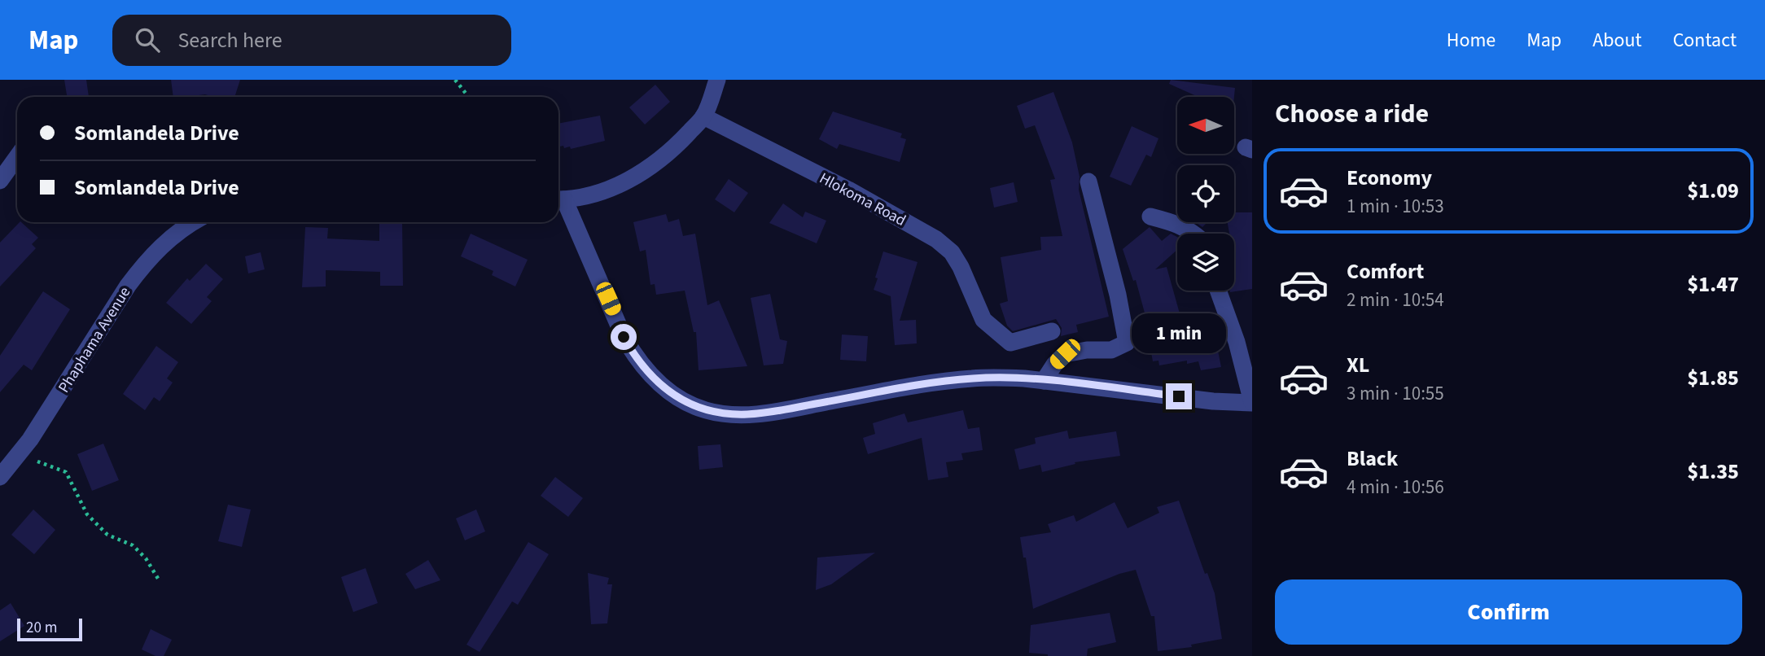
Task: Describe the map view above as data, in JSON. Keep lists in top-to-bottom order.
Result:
{
  "streets": {
    "street": ["Hlokoma Road", "Phaphama Avenue"]
  },
  "scale_bar": "20 m",
  "north": "left",
  "page": {
    "header": "Map",
    "search": "Search here",
    "nav": [
      "Home",
      "Map",
      "About",
      "Contact"
    ],
    "heading": "Choose a ride",
    "banner": ["Somlandela Drive", "Somlandela Drive"],
    "list": [
      {
        "name": "Economy",
        "note": "1 min · 10:53",
        "value": "$1.09"
      },
      {
        "name": "Comfort",
        "note": "2 min · 10:54",
        "value": "$1.47"
      },
      {
        "name": "XL",
        "note": "3 min · 10:55",
        "value": "$1.85"
      },
      {
        "name": "Black",
        "note": "4 min · 10:56",
        "value": "$1.35"
      }
    ],
    "bubble": "1 min",
    "buttons": "Confirm",
    "scale": "20 m"
  }
}
